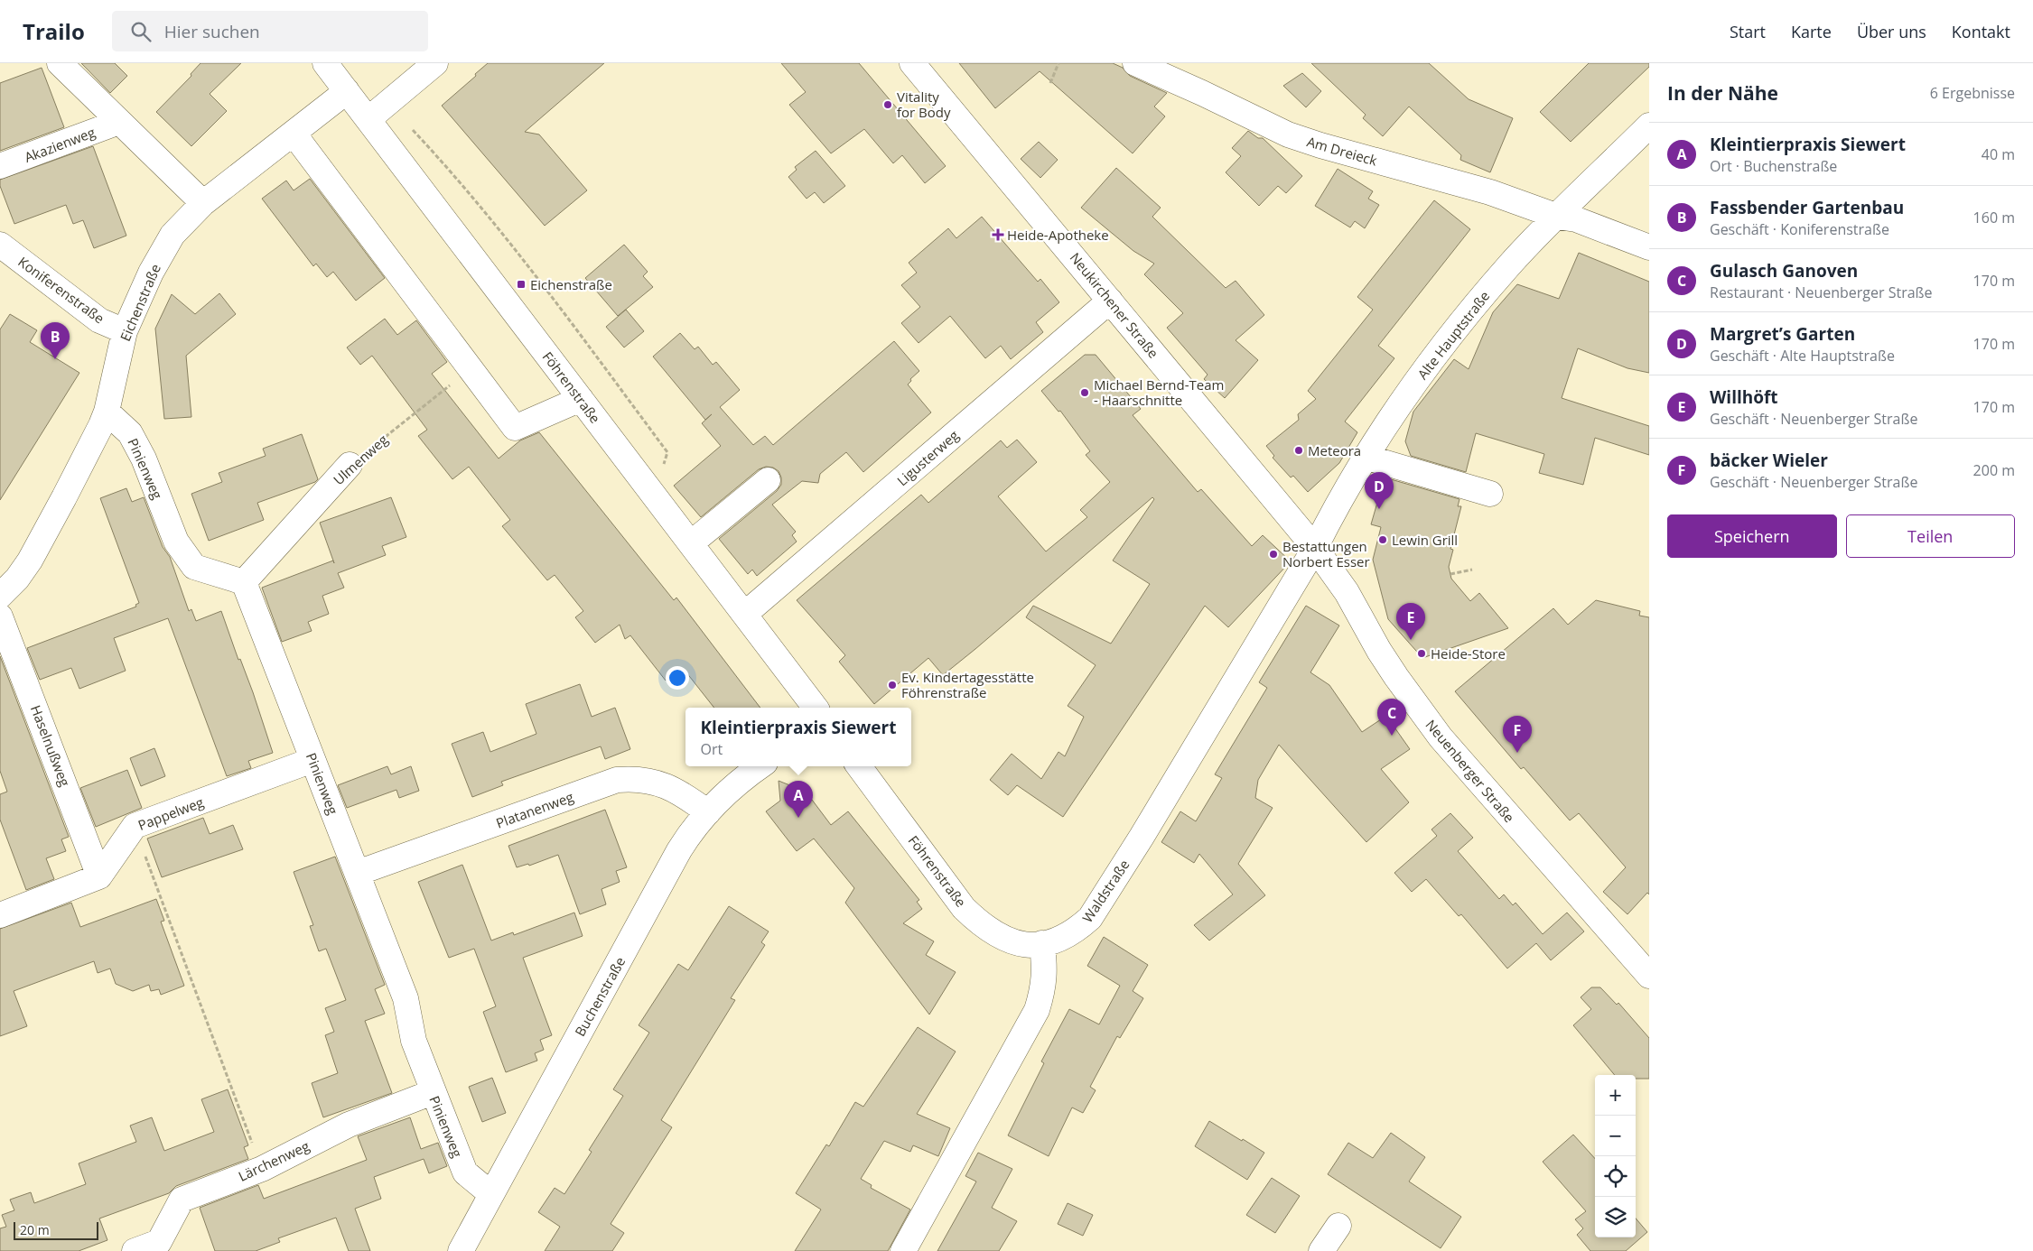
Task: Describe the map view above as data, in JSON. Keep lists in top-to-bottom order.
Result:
{
  "streets": {
    "street": [
      "Akazienweg",
      "Am Dreieck",
      "Koniferenstraße",
      "Eichenstraße",
      "Neukirchener Straße",
      "Alte Hauptstraße",
      "Föhrenstraße",
      "Ligusterweg",
      "Ulmenweg",
      "Pinienweg",
      "Haselnußweg",
      "Neuenberger Straße",
      "Platanenweg",
      "Pappelweg",
      "Waldstraße",
      "Buchenstraße",
      "Lärchenweg"
    ]
  },
  "crossings": [
    ["Am Dreieck", "Alte Hauptstraße"],
    ["Koniferenstraße", "Eichenstraße"],
    ["Eichenstraße", "Föhrenstraße"],
    ["Eichenstraße", "Pinienweg"],
    ["Neukirchener Straße", "Alte Hauptstraße"],
    ["Neukirchener Straße", "Ligusterweg"],
    ["Neukirchener Straße", "Neuenberger Straße"],
    ["Neukirchener Straße", "Waldstraße"],
    ["Alte Hauptstraße", "Neuenberger Straße"],
    ["Alte Hauptstraße", "Waldstraße"],
    ["Föhrenstraße", "Ligusterweg"],
    ["Föhrenstraße", "Waldstraße"],
    ["Ulmenweg", "Pinienweg"],
    ["Pinienweg", "Platanenweg"],
    ["Pinienweg", "Pappelweg"],
    ["Pinienweg", "Buchenstraße"],
    ["Pinienweg", "Lärchenweg"],
    ["Haselnußweg", "Pappelweg"],
    ["Neuenberger Straße", "Waldstraße"],
    ["Platanenweg", "Buchenstraße"]
  ],
  "places": {
    "other": [
      "Vitality for Body",
      "Michael Bernd-Team - Haarschnitte",
      "Meteora",
      "Lewin Grill",
      "Bestattungen Norbert Esser",
      "Heide-Store",
      "Ev. Kindertagesstätte Föhrenstraße"
    ],
    "health": ["Heide-Apotheke"],
    "transit": ["Eichenstraße"]
  },
  "scale_bar": "20 m",
  "page": {
    "header": "Trailo",
    "search": "Hier suchen",
    "nav": [
      "Start",
      "Karte",
      "Über uns",
      "Kontakt"
    ],
    "heading": ["In der Nähe", "6 Ergebnisse"],
    "list": [
      {
        "mark": "A",
        "name": "Kleintierpraxis Siewert",
        "note": "Ort · Buchenstraße",
        "value": "40 m"
      },
      {
        "mark": "B",
        "name": "Fassbender Gartenbau",
        "note": "Geschäft · Koniferenstraße",
        "value": "160 m"
      },
      {
        "mark": "C",
        "name": "Gulasch Ganoven",
        "note": "Restaurant · Neuenberger Straße",
        "value": "170 m"
      },
      {
        "mark": "D",
        "name": "Margret’s Garten",
        "note": "Geschäft · Alte Hauptstraße",
        "value": "170 m"
      },
      {
        "mark": "E",
        "name": "Willhöft",
        "note": "Geschäft · Neuenberger Straße",
        "value": "170 m"
      },
      {
        "mark": "F",
        "name": "bäcker Wieler",
        "note": "Geschäft · Neuenberger Straße",
        "value": "200 m"
      }
    ],
    "pins": [
      "B",
      "D",
      "E",
      "C",
      "F",
      "A"
    ],
    "buttons": ["Speichern", "Teilen"],
    "popup": ["Kleintierpraxis Siewert", "Ort"],
    "map_buttons": ["+", "−"],
    "scale": "20 m"
  }
}
